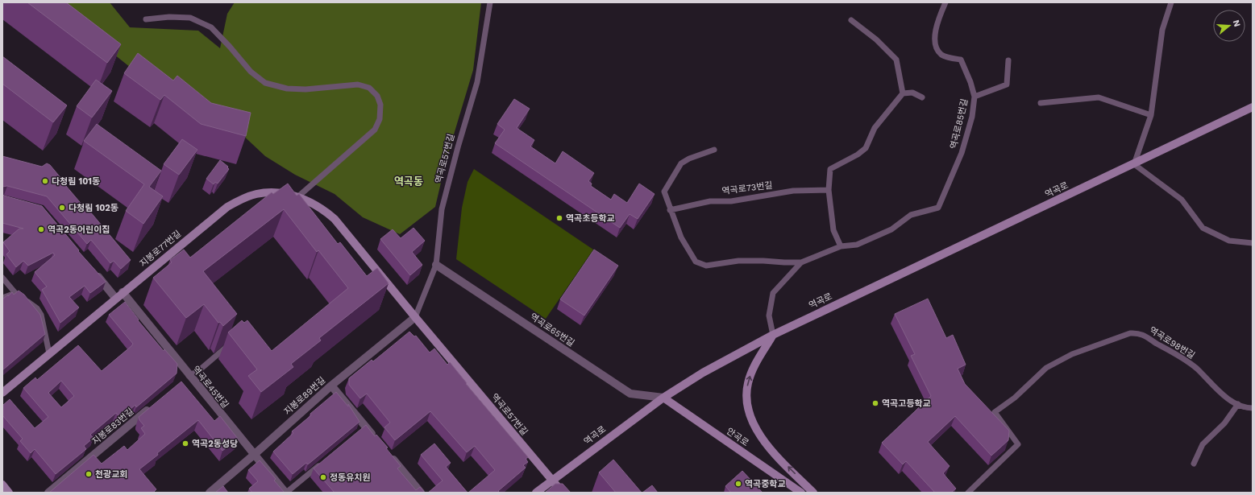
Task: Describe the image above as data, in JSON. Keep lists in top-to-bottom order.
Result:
{
  "streets": {
    "street": [
      "역곡로57번길",
      "역곡로",
      "지봉로77번길",
      "역곡로65번길",
      "역곡로45번길",
      "지봉로89번길",
      "지봉로83번길",
      "안곡로"
    ],
    "lane": ["역곡로85번길", "역곡로73번길", "역곡로98번길"]
  },
  "crossings": [
    ["역곡로57번길", "역곡로"],
    ["역곡로57번길", "지봉로77번길"],
    ["역곡로57번길", "역곡로65번길"],
    ["역곡로57번길", "지봉로89번길"],
    ["역곡로", "역곡로65번길"],
    ["역곡로", "안곡로"],
    ["지봉로77번길", "역곡로45번길"],
    ["역곡로65번길", "안곡로"],
    ["역곡로45번길", "지봉로89번길"]
  ],
  "districts": ["역곡동"],
  "places": [
    "다청림 101동",
    "다청림 102동",
    "역곡초등학교",
    "역곡2동어린이집",
    "역곡고등학교",
    "역곡2동성당",
    "천광교회",
    "정동유치원",
    "역곡중학교"
  ],
  "north": "right"
}
